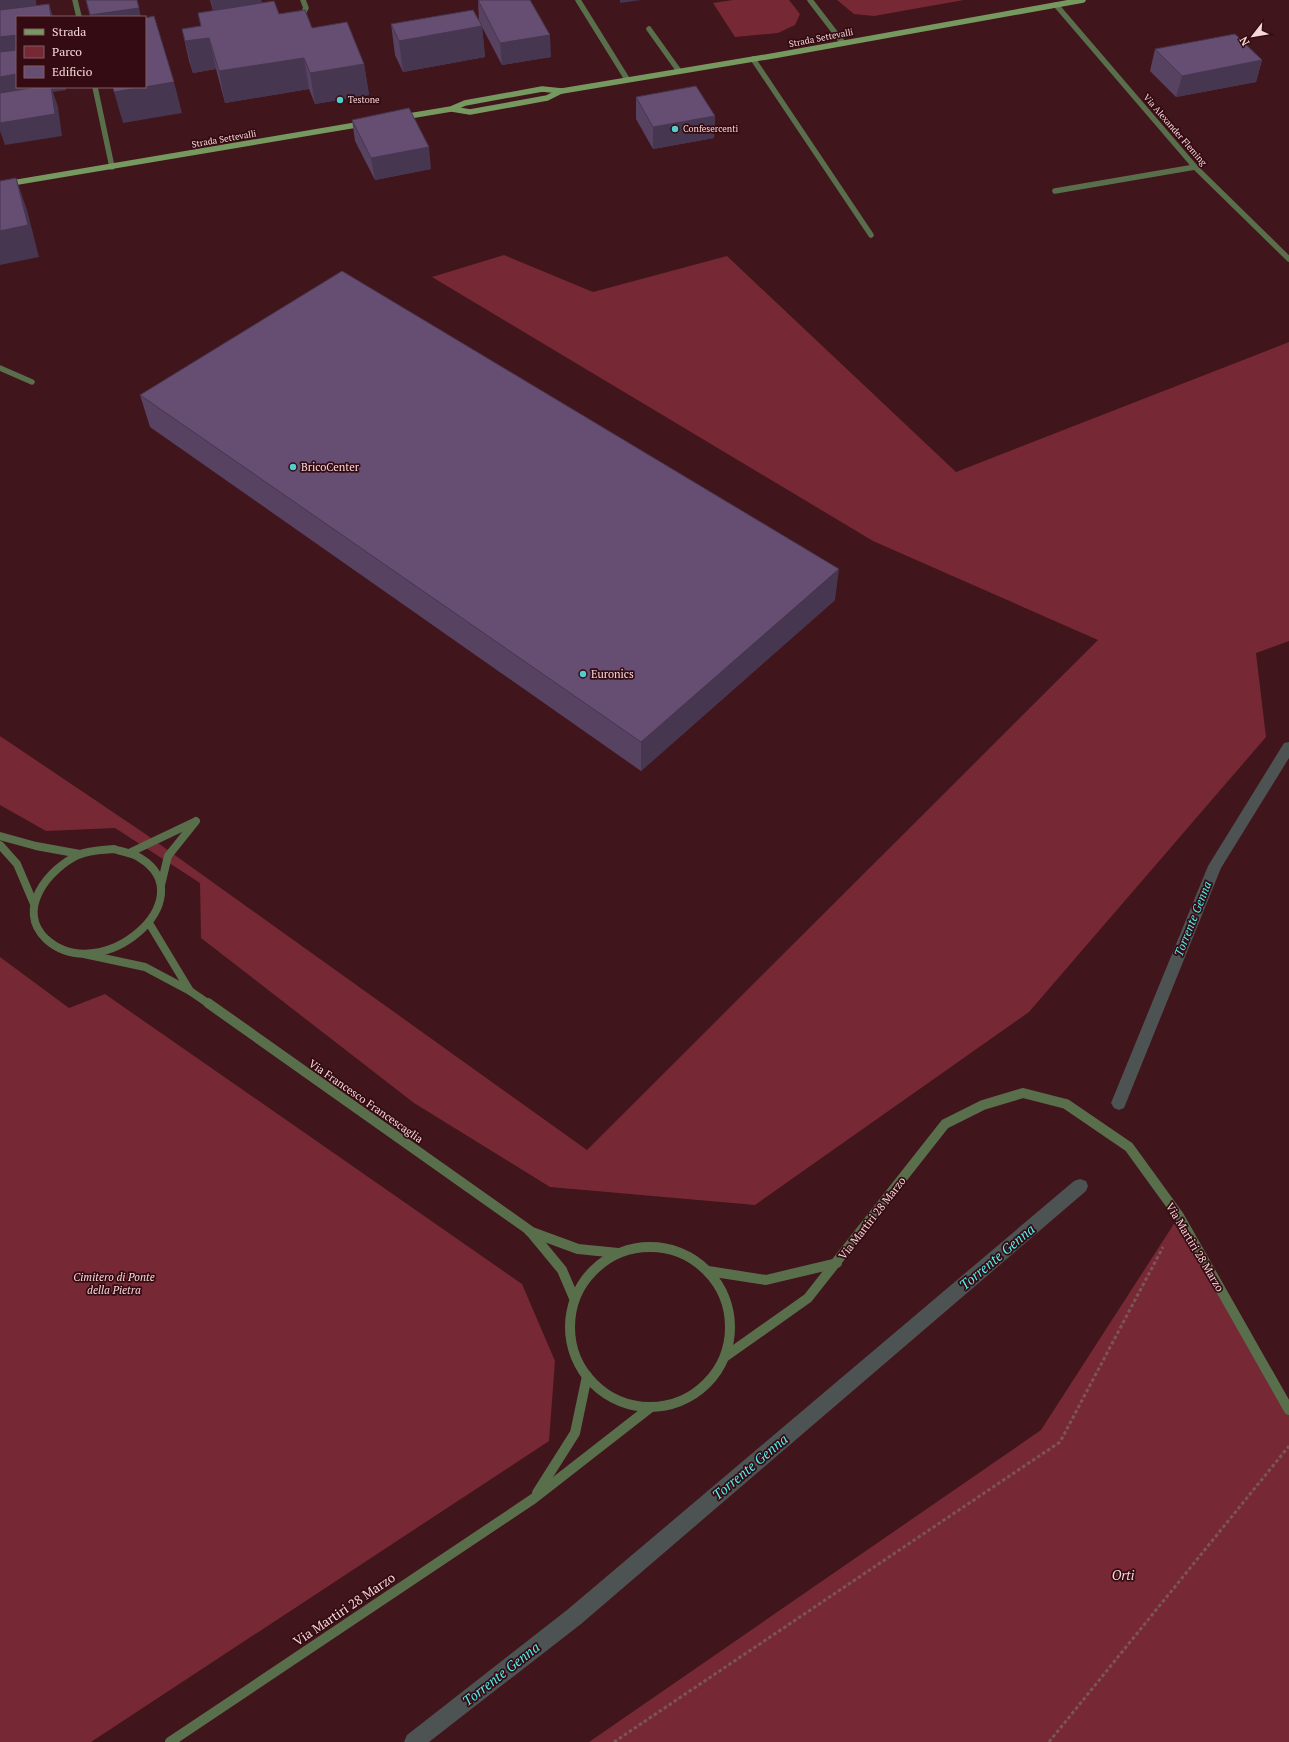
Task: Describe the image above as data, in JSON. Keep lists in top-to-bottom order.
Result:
{
  "streets": {
    "main road": ["Strada Settevalli"],
    "street": ["Via Alexander Fleming", "Via Francesco Francescaglia", "Via Martiri 28 Marzo"]
  },
  "crossings": [
    ["Strada Settevalli", "Via Alexander Fleming"],
    ["Via Francesco Francescaglia", "Via Martiri 28 Marzo"]
  ],
  "water": ["Torrente Genna"],
  "parks": ["Cimitero di Ponte della Pietra", "Orti"],
  "places": [
    "Testone",
    "Confesercenti",
    "BricoCenter",
    "Euronics"
  ],
  "legend": ["Strada", "Parco", "Edificio"],
  "north": "bottom left"
}
